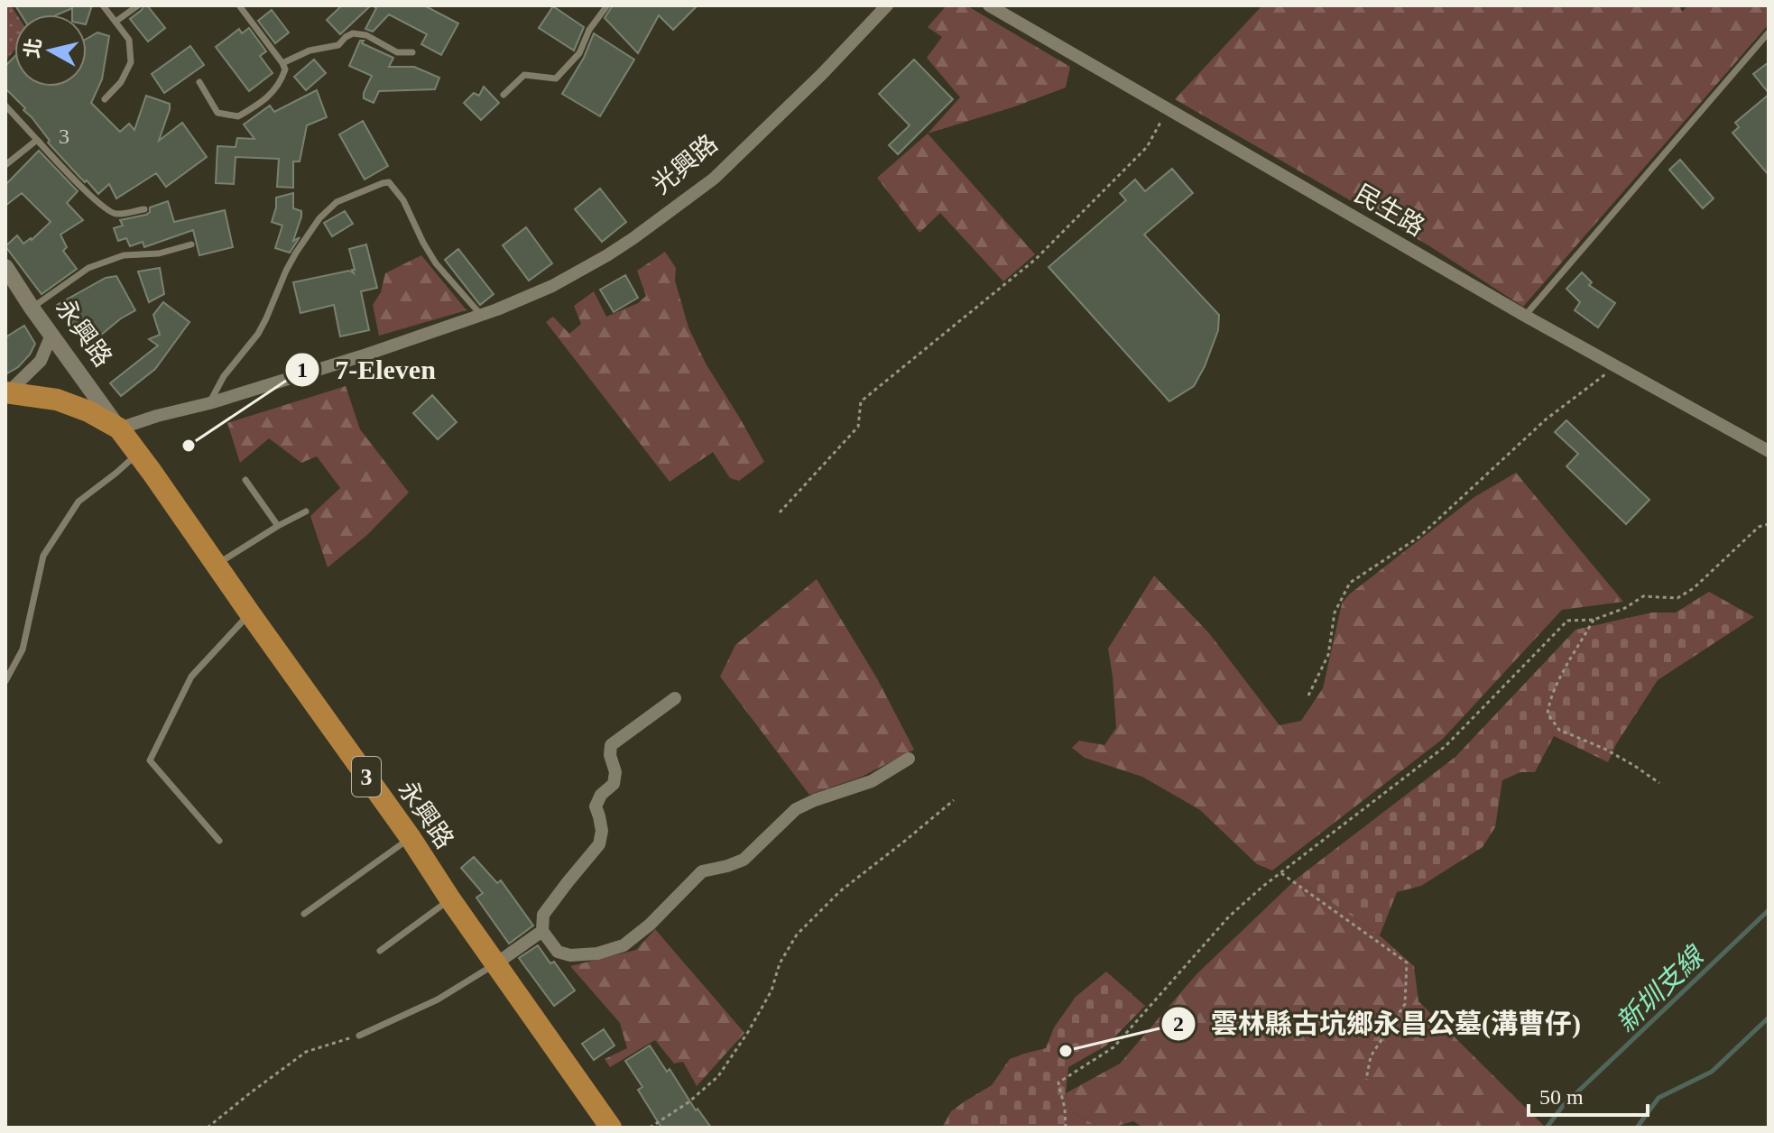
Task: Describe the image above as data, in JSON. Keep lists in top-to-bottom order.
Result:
{
  "streets": {
    "main road": ["永興路", "3"],
    "street": ["光興路", "民生路"]
  },
  "crossings": [
    ["永興路", "3"]
  ],
  "water": ["新圳支線"],
  "places": ["7-Eleven", "雲林縣古坑鄉永昌公墓(溝曹仔)"],
  "house_numbers": ["3"],
  "scale_bar": "50 m",
  "north": "left"
}
